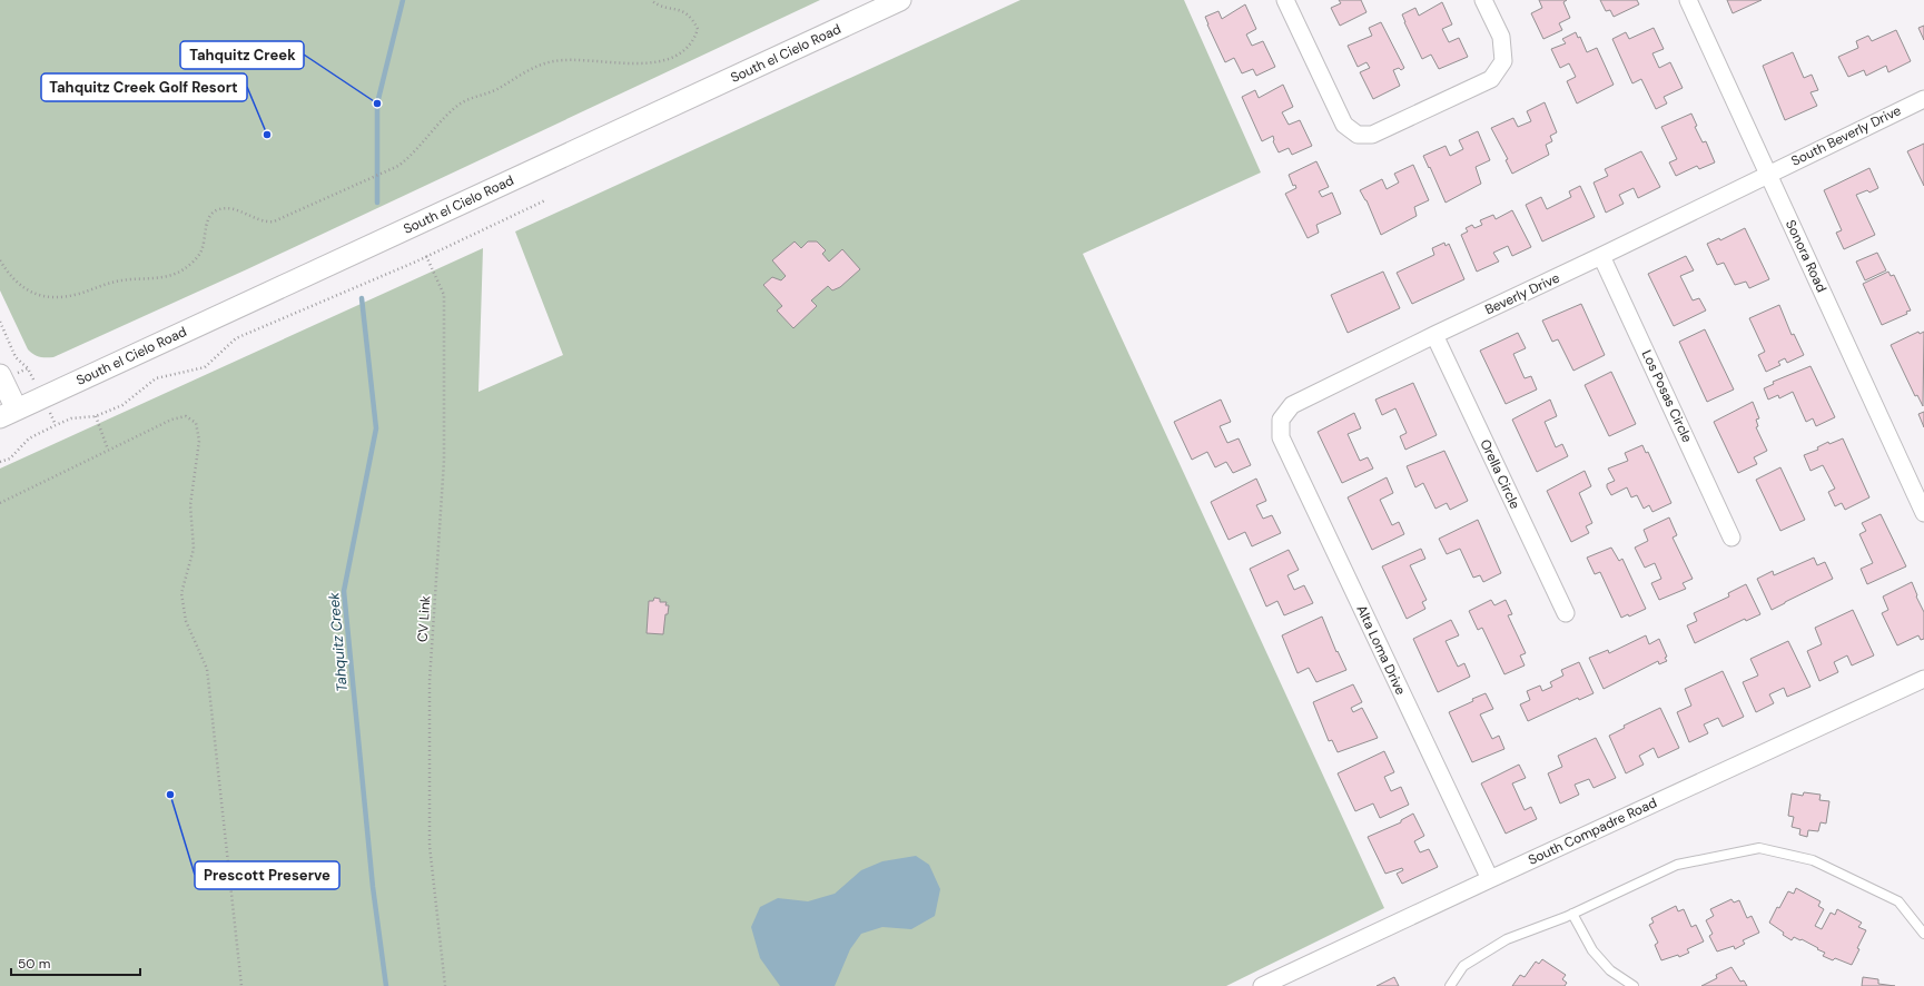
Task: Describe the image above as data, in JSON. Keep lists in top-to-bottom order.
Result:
{
  "streets": {
    "street": [
      "South el Cielo Road",
      "South Beverly Drive",
      "Sonora Road",
      "Beverly Drive",
      "Los Posas Circle",
      "Orella Circle",
      "Alta Loma Drive",
      "South Compadre Road"
    ],
    "path": ["CV Link"]
  },
  "crossings": [
    ["South Beverly Drive", "Sonora Road"],
    ["South Beverly Drive", "Beverly Drive"],
    ["Sonora Road", "Beverly Drive"],
    ["Beverly Drive", "Los Posas Circle"],
    ["Beverly Drive", "Orella Circle"],
    ["Beverly Drive", "Alta Loma Drive"],
    ["Alta Loma Drive", "South Compadre Road"]
  ],
  "water": ["Tahquitz Creek"],
  "places": ["Tahquitz Creek", "Tahquitz Creek Golf Resort", "Prescott Preserve"],
  "scale_bar": "50 m"
}
